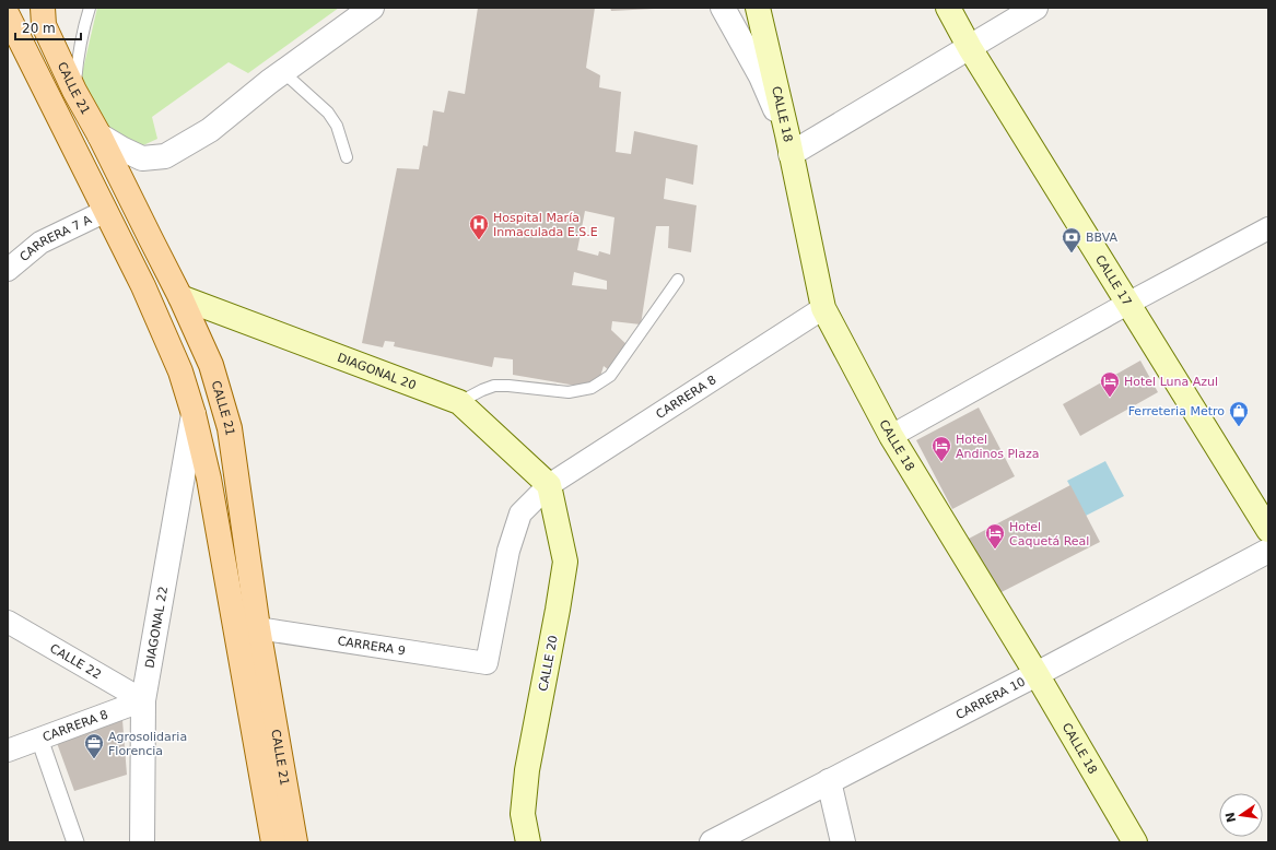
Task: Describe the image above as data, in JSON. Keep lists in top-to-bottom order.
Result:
{
  "streets": {
    "main road": [
      "CALLE 21",
      "CALLE 18",
      "CALLE 17",
      "DIAGONAL 20",
      "CALLE 20"
    ],
    "street": [
      "CARRERA 7 A",
      "CARRERA 8",
      "DIAGONAL 22",
      "CARRERA 9",
      "CALLE 22",
      "CARRERA 10"
    ]
  },
  "crossings": [
    ["CALLE 21", "CARRERA 7 A"],
    ["CALLE 21", "DIAGONAL 20"],
    ["CALLE 21", "DIAGONAL 22"],
    ["CALLE 21", "CARRERA 9"],
    ["CALLE 18", "CARRERA 8"],
    ["CALLE 18", "CARRERA 10"],
    ["DIAGONAL 20", "CARRERA 8"],
    ["DIAGONAL 20", "CALLE 20"],
    ["CARRERA 8", "DIAGONAL 22"],
    ["CARRERA 8", "CARRERA 9"],
    ["CARRERA 8", "CALLE 22"],
    ["CARRERA 8", "CALLE 20"],
    ["DIAGONAL 22", "CALLE 22"]
  ],
  "places": {
    "hospital": ["Hospital María Inmaculada E.S.E"],
    "bank": ["BBVA"],
    "hotel": ["Hotel Luna Azul", "Hotel Andinos Plaza", "Hotel Caquetá Real"],
    "shop": ["Ferreteria Metro"],
    "office": ["Agrosolidaria Florencia"]
  },
  "scale_bar": "20 m",
  "north": "left"
}
